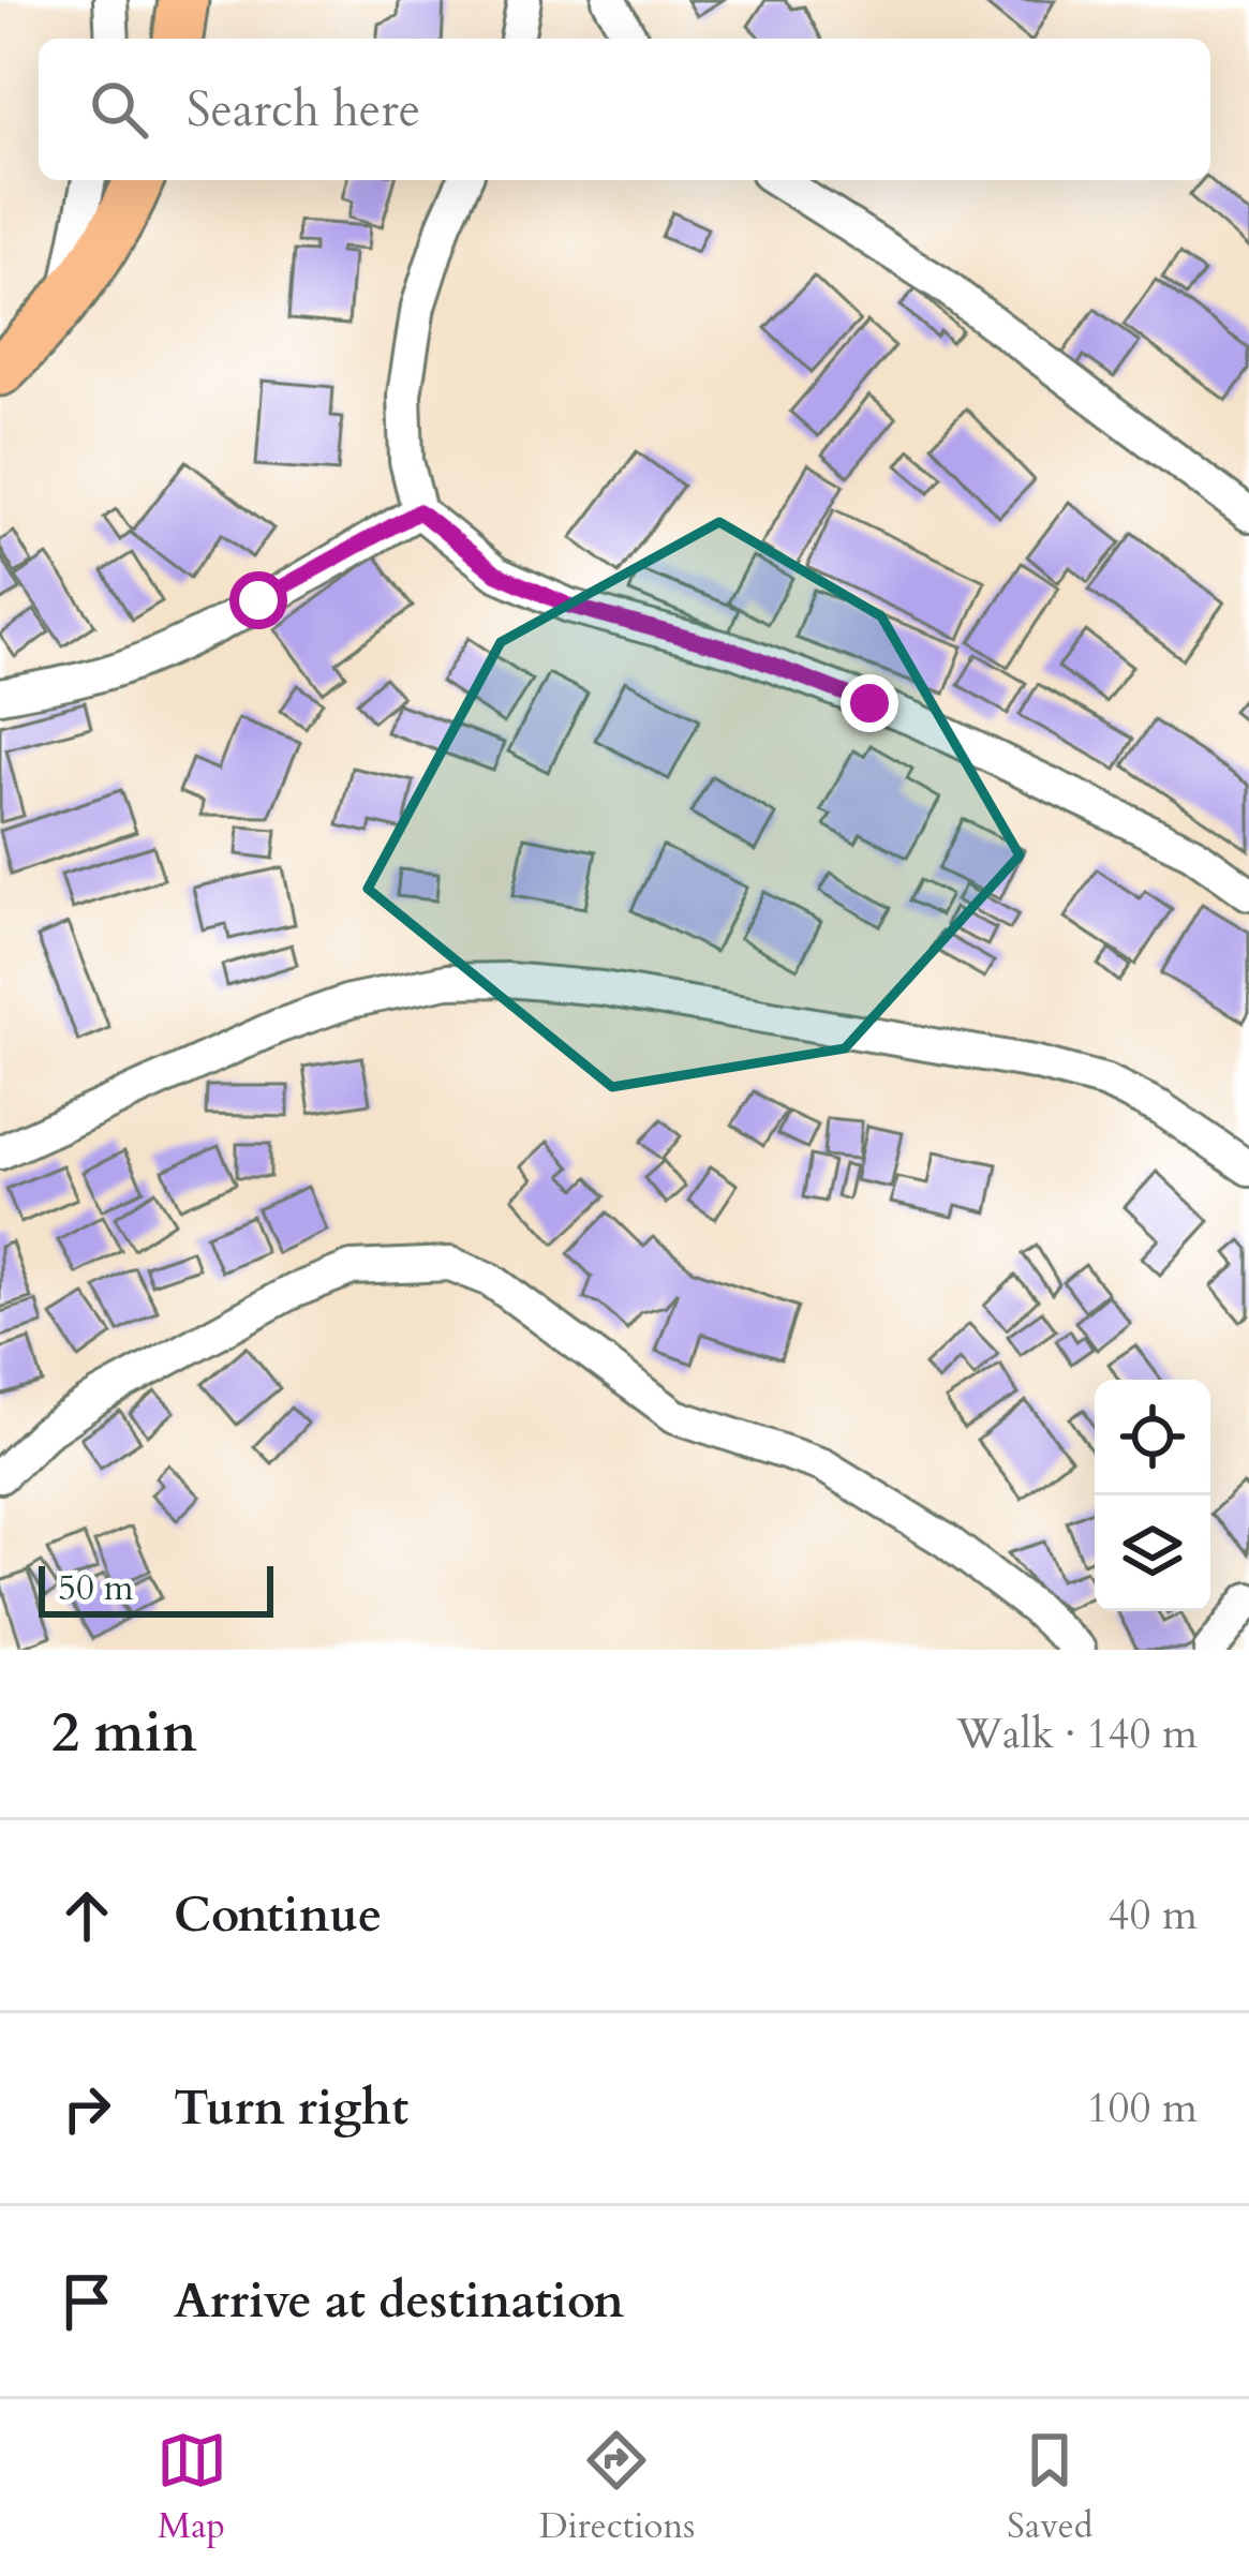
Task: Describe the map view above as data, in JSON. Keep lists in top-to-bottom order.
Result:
{
  "scale_bar": "50 m",
  "page": {
    "search": "Search here",
    "scale": "50 m",
    "heading": ["2 min", "Walk · 140 m"],
    "list": [
      ["Continue", "40 m"],
      ["Turn right", "100 m"],
      "Arrive at destination"
    ],
    "nav": ["Map", "Directions", "Saved"]
  }
}
